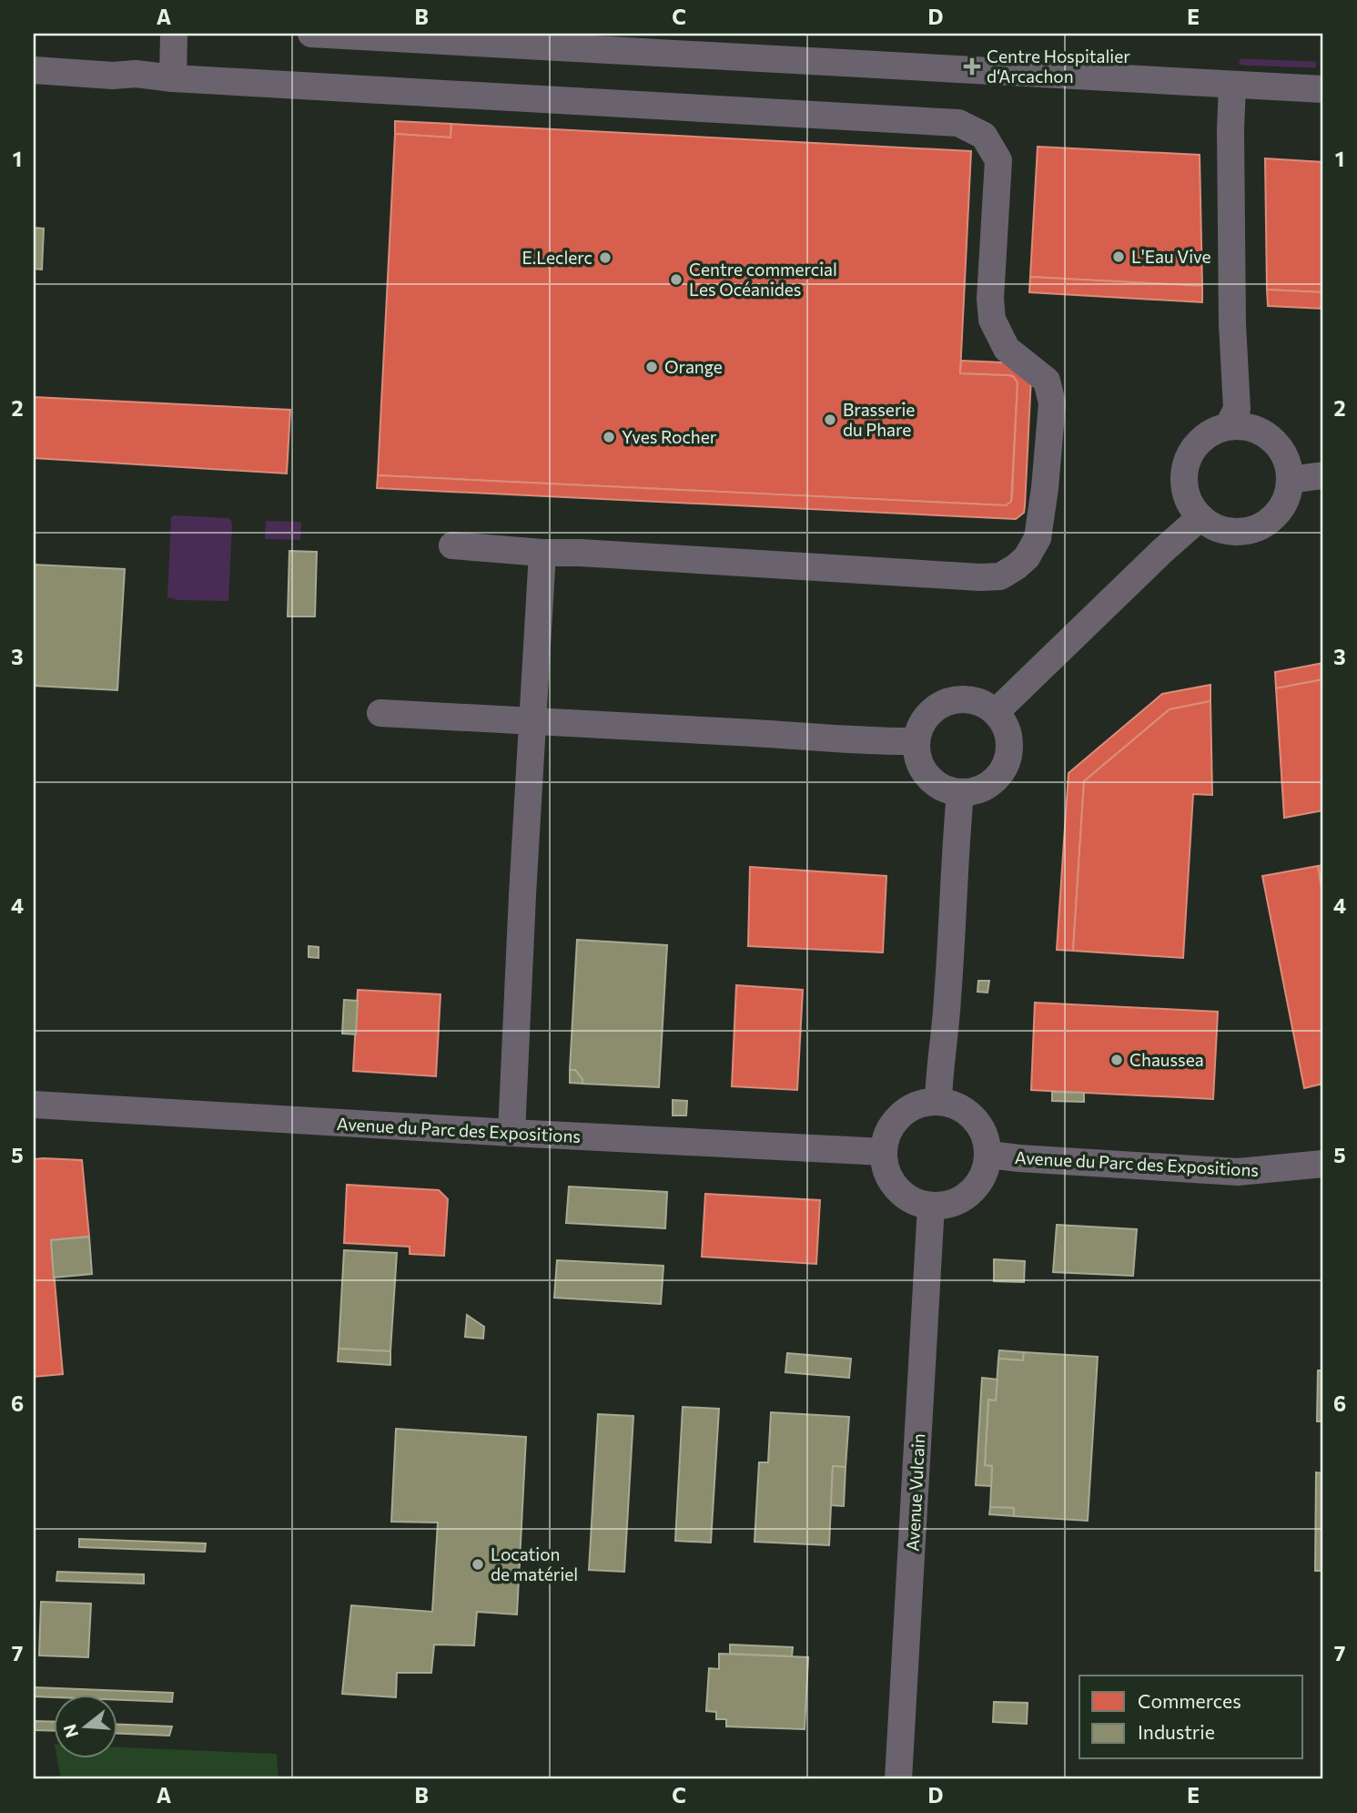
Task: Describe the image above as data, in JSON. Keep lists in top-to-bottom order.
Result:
{
  "streets": {
    "street": ["Avenue du Parc des Expositions", "Avenue Vulcain"]
  },
  "crossings": [
    ["Avenue du Parc des Expositions", "Avenue Vulcain"]
  ],
  "places": {
    "health": ["Centre Hospitalier d‘Arcachon"],
    "other": [
      "L'Eau Vive",
      "E.Leclerc",
      "Centre commercial Les Océanides",
      "Orange",
      "Brasserie du Phare",
      "Yves Rocher",
      "Chaussea",
      "Location de matériel"
    ]
  },
  "legend": ["Commerces", "Industrie"],
  "north": "left",
  "grid": {
    "columns": [
      "A",
      "B",
      "C",
      "D",
      "E"
    ],
    "rows": [
      "1",
      "2",
      "3",
      "4",
      "5",
      "6",
      "7"
    ]
  }
}
